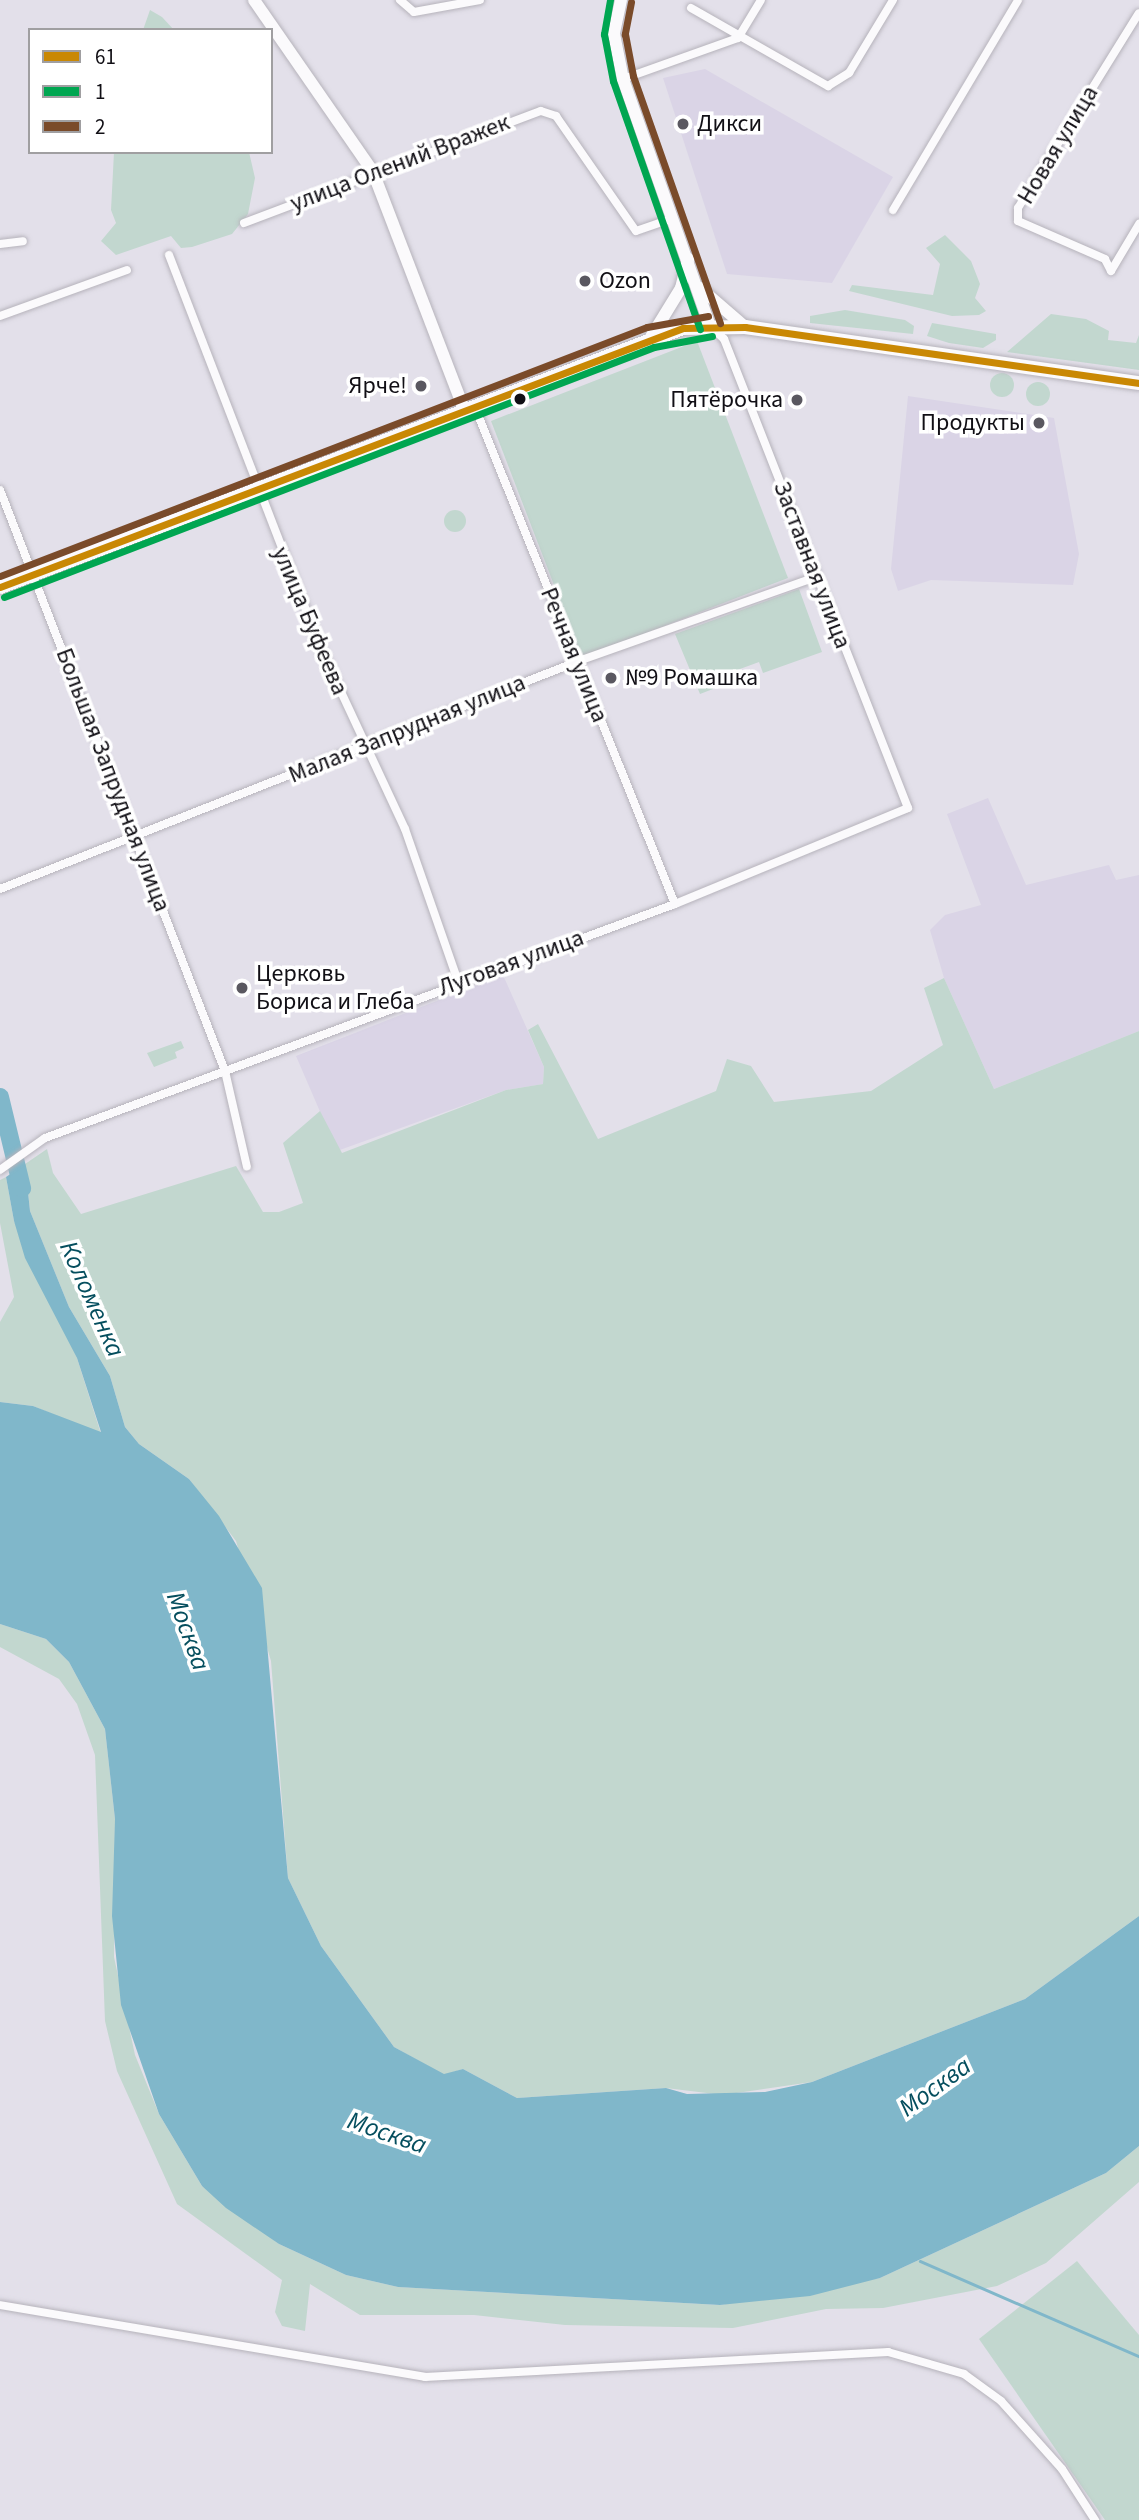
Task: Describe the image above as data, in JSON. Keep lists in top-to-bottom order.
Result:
{
  "streets": {
    "main road": ["Речная улица"],
    "street": [
      "Новая улица",
      "улица Олений Вражек",
      "Заставная улица",
      "улица Буфеева",
      "Малая Запрудная улица",
      "Большая Запрудная улица",
      "Луговая улица"
    ]
  },
  "crossings": [
    ["улица Олений Вражек", "Речная улица"],
    ["Заставная улица", "Малая Запрудная улица"],
    ["Заставная улица", "Луговая улица"],
    ["улица Буфеева", "Малая Запрудная улица"],
    ["улица Буфеева", "Луговая улица"],
    ["Речная улица", "Малая Запрудная улица"],
    ["Речная улица", "Луговая улица"],
    ["Малая Запрудная улица", "Большая Запрудная улица"],
    ["Большая Запрудная улица", "Луговая улица"]
  ],
  "water": ["Коломенка", "Москва"],
  "places": [
    "Дикси",
    "Ozon",
    "Ярче!",
    "Пятёрочка",
    "Продукты",
    "№9 Ромашка",
    "Церковь Бориса и Глеба"
  ],
  "lines": ["transit line 1", "transit line 2", "transit line 61"],
  "legend": ["61", "1", "2"]
}
